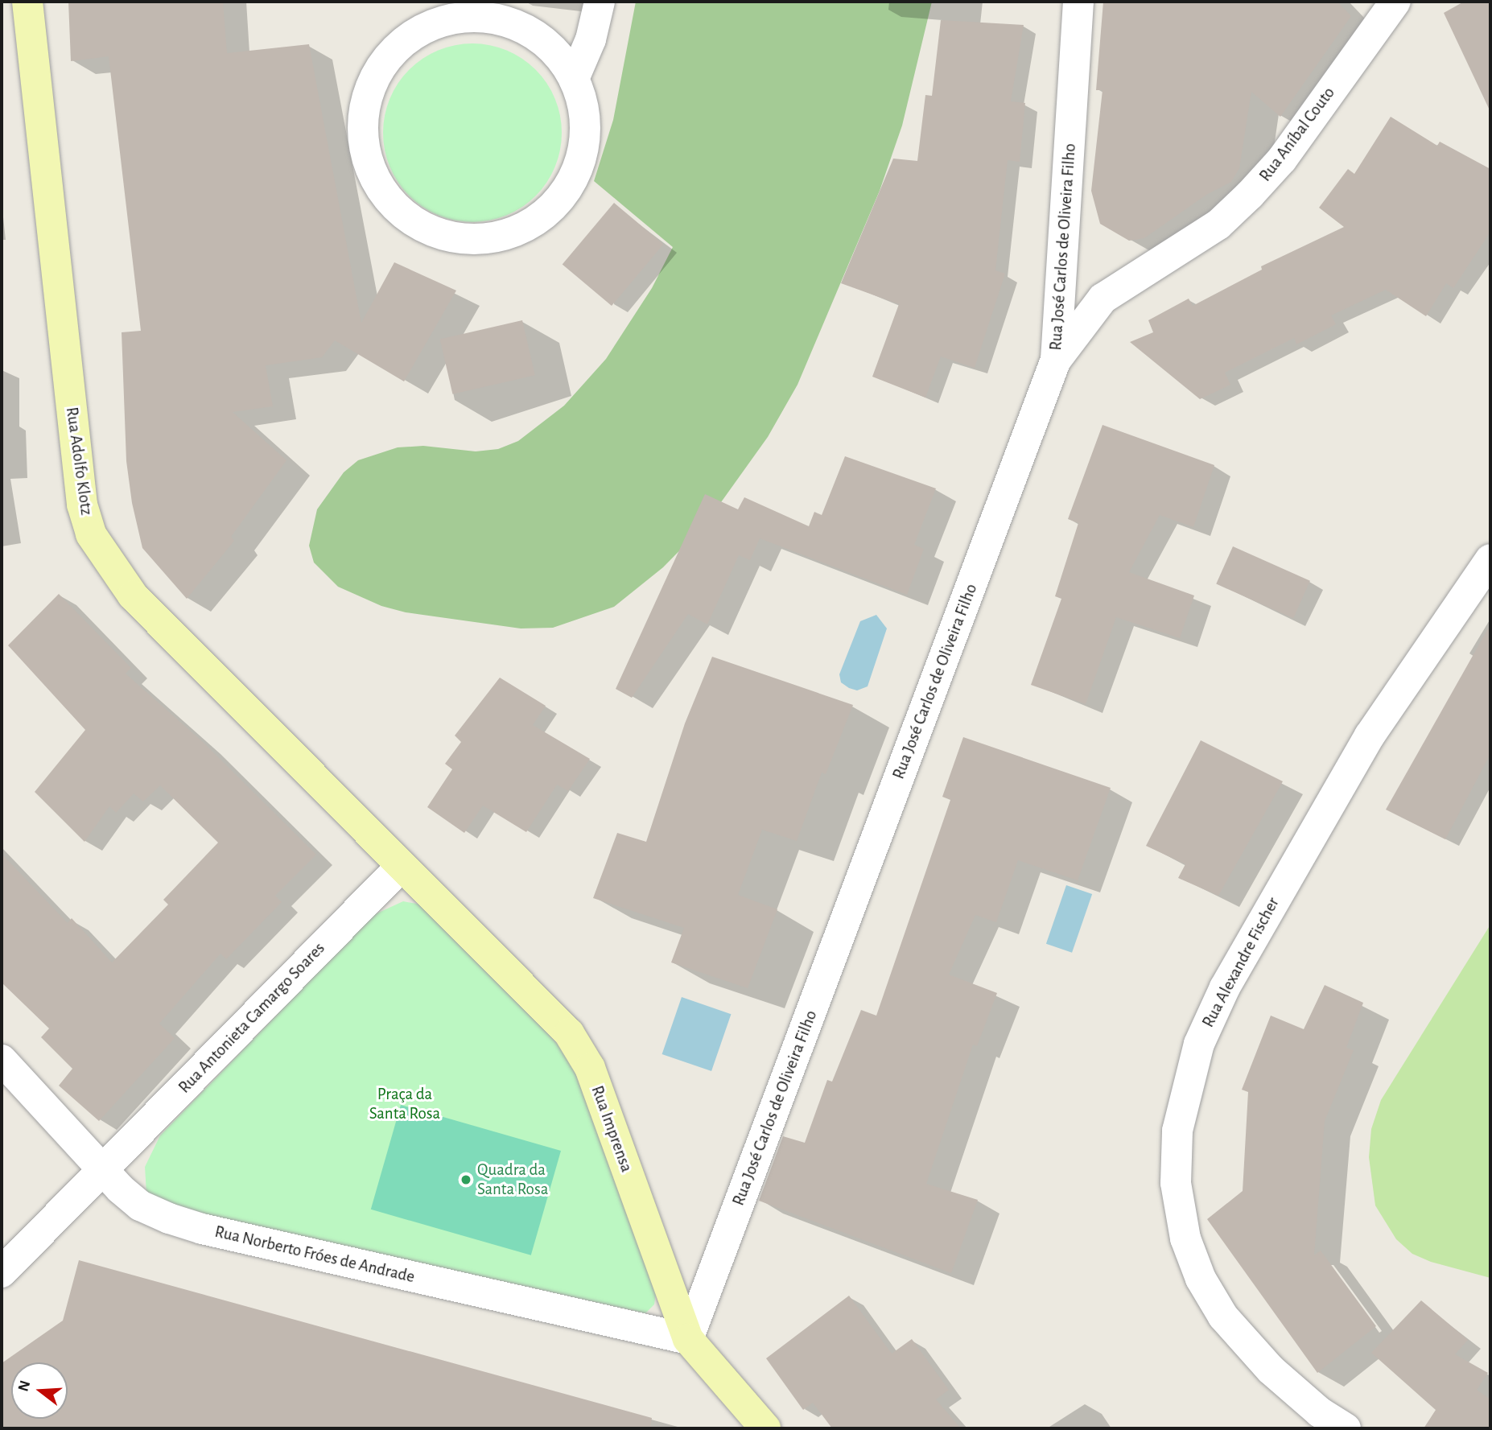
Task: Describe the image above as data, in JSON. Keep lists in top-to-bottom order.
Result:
{
  "streets": {
    "street": [
      "Rua Aníbal Couto",
      "Rua José Carlos de Oliveira Filho",
      "Rua Adolfo Klotz",
      "Rua Alexandre Fischer",
      "Rua Antonieta Camargo Soares",
      "Rua Imprensa",
      "Rua Norberto Fróes de Andrade"
    ]
  },
  "crossings": [
    ["Rua Aníbal Couto", "Rua José Carlos de Oliveira Filho"],
    ["Rua José Carlos de Oliveira Filho", "Rua Imprensa"],
    ["Rua José Carlos de Oliveira Filho", "Rua Norberto Fróes de Andrade"],
    ["Rua Adolfo Klotz", "Rua Antonieta Camargo Soares"],
    ["Rua Adolfo Klotz", "Rua Imprensa"],
    ["Rua Antonieta Camargo Soares", "Rua Imprensa"],
    ["Rua Antonieta Camargo Soares", "Rua Norberto Fróes de Andrade"],
    ["Rua Imprensa", "Rua Norberto Fróes de Andrade"]
  ],
  "parks": ["Praça da Santa Rosa"],
  "places": ["Quadra da Santa Rosa"],
  "north": "left"
}
